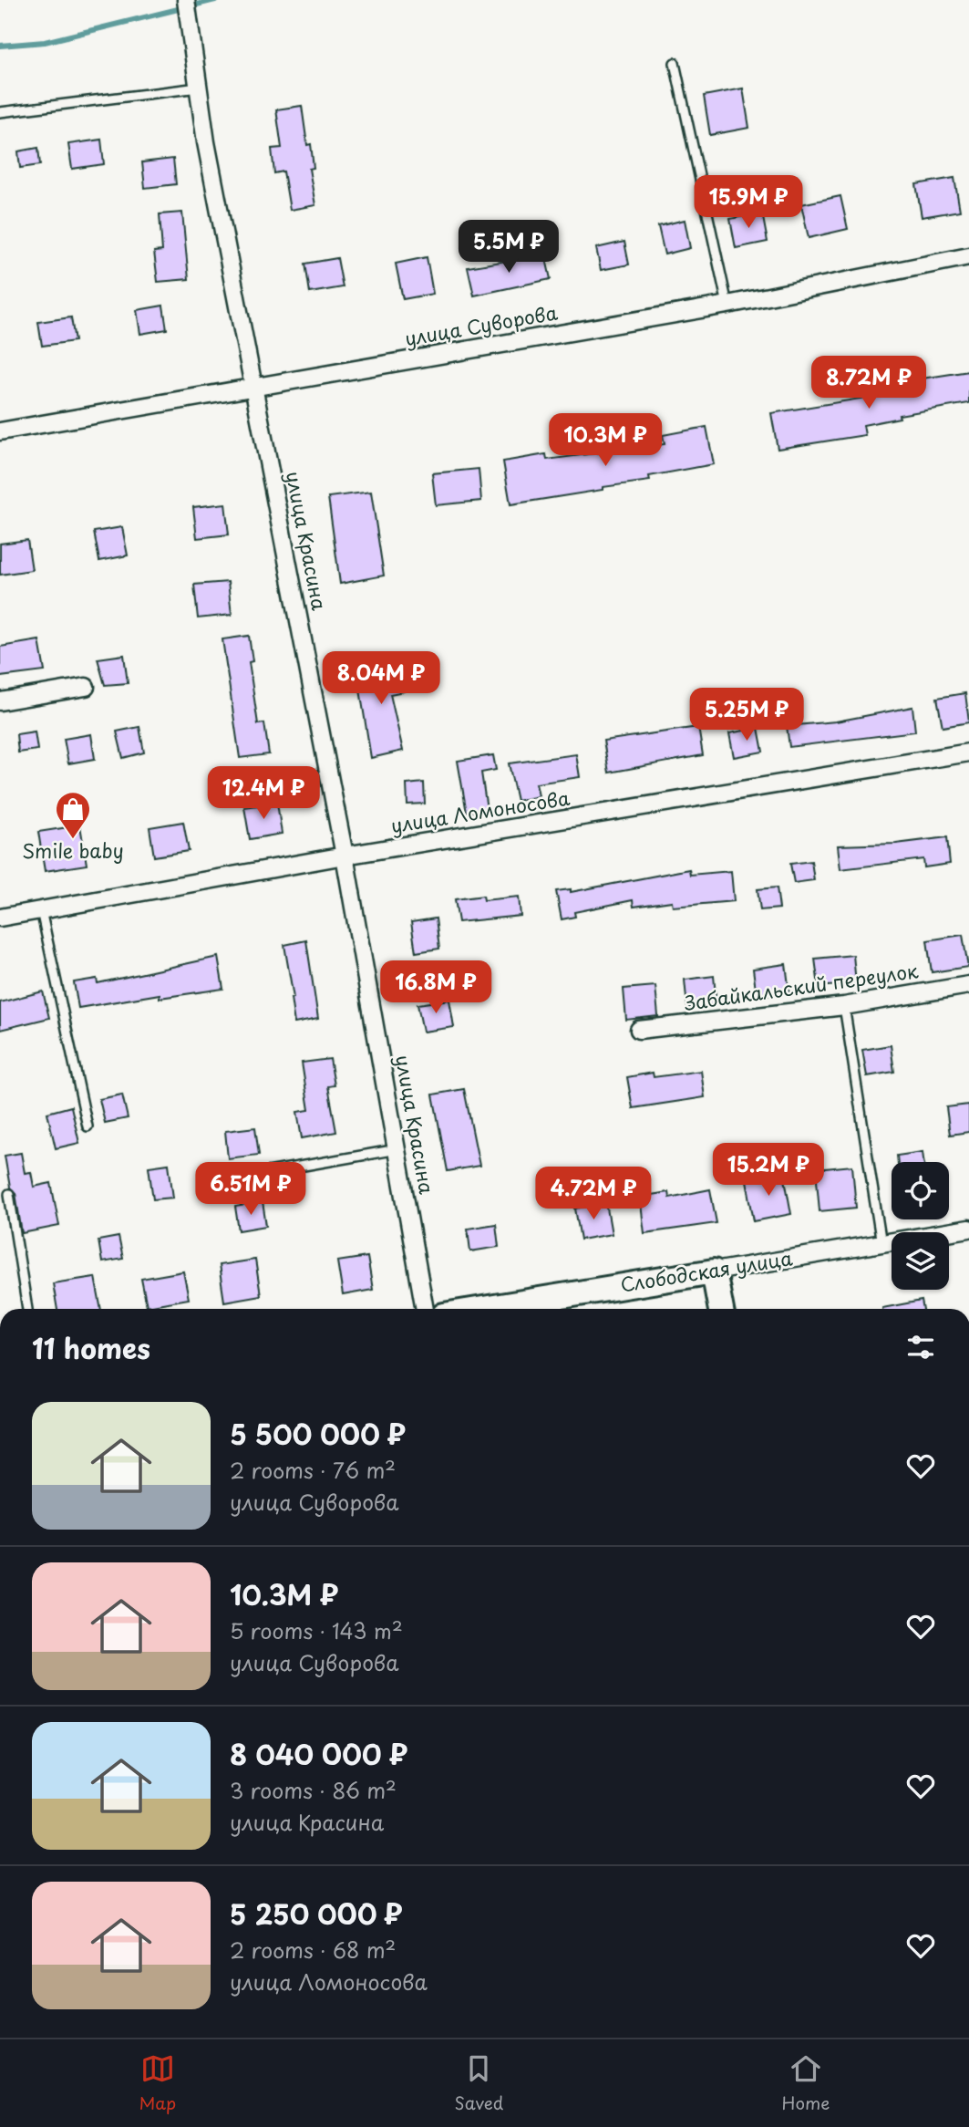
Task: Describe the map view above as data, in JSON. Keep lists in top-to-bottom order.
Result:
{
  "streets": {
    "street": [
      "улица Суворова",
      "улица Красина",
      "улица Ломоносова",
      "Забайкальский переулок",
      "Слободская улица"
    ]
  },
  "crossings": [
    ["улица Суворова", "улица Красина"],
    ["улица Красина", "улица Ломоносова"]
  ],
  "places": {
    "shop": ["Smile baby"]
  },
  "page": {
    "price": [
      "15.9M ₽",
      "5.5M ₽",
      "8.72M ₽",
      "10.3M ₽",
      "8.04M ₽",
      "5.25M ₽",
      "12.4M ₽",
      "16.8M ₽",
      "15.2M ₽",
      "6.51M ₽",
      "4.72M ₽"
    ],
    "heading": "11 homes",
    "list": [
      {
        "name": "5 500 000 ₽",
        "note": "2 rooms · 76 m² · улица Суворова"
      },
      {
        "name": "10.3M ₽",
        "note": "5 rooms · 143 m² · улица Суворова"
      },
      {
        "name": "8 040 000 ₽",
        "note": "3 rooms · 86 m² · улица Красина"
      },
      {
        "name": "5 250 000 ₽",
        "note": "2 rooms · 68 m² · улица Ломоносова"
      }
    ],
    "tabs": ["Map", "Saved", "Home"]
  }
}
